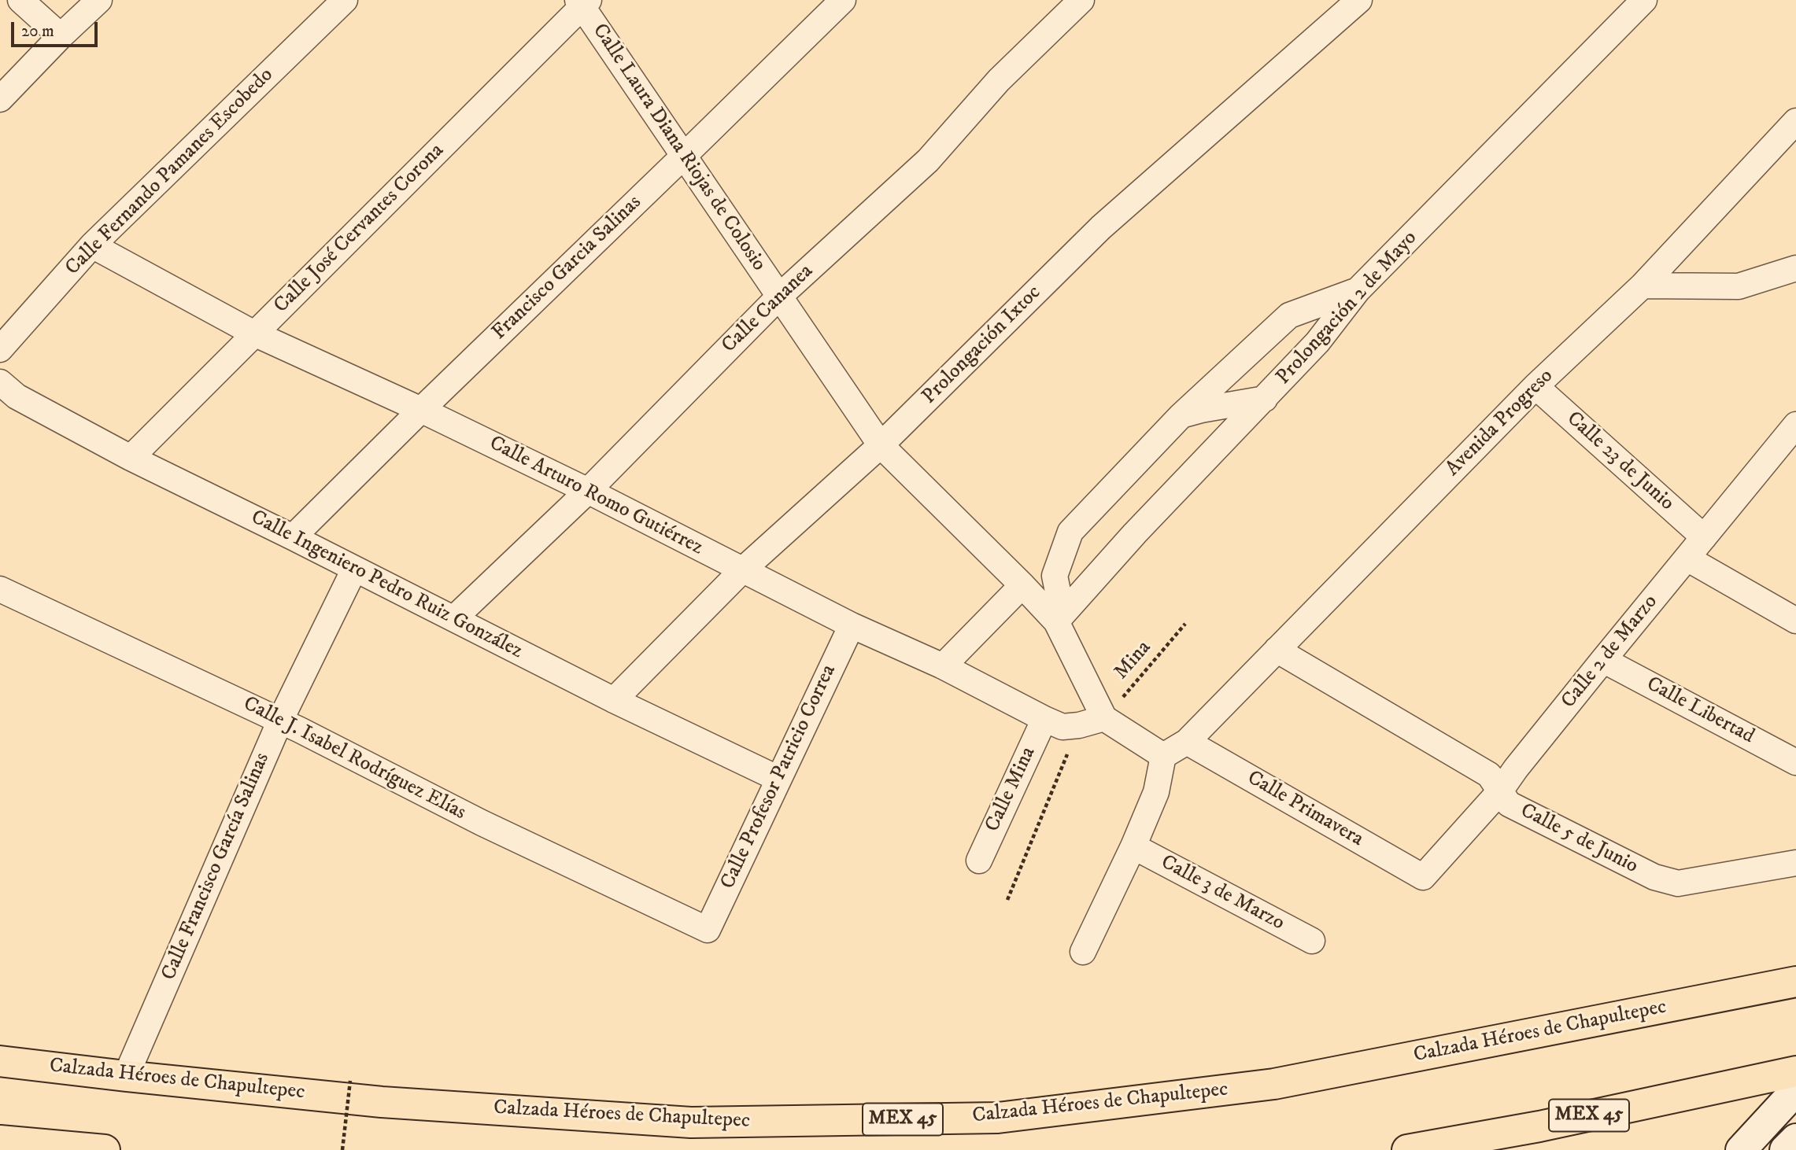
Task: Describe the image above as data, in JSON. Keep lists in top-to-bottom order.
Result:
{
  "streets": {
    "main road": ["Calzada Héroes de Chapultepec", "MEX 45"],
    "street": [
      "Calle Laura Diana Riojas de Colosio",
      "Calle Fernando Pamanes Escobedo",
      "Calle José Cervantes Corona",
      "Francisco Garcia Salinas",
      "Prolongación 2 de Mayo",
      "Calle Cananea",
      "Prolongación Ixtoc",
      "Avenida Progreso",
      "Calle 23 de Junio",
      "Calle Arturo Romo Gutiérrez",
      "Calle Ingeniero Pedro Ruiz González",
      "Calle 2 de Marzo",
      "Calle Libertad",
      "Calle J. Isabel Rodríguez Elías",
      "Calle Profesor Patricio Correa",
      "Calle Mina",
      "Calle Primavera",
      "Calle 5 de Junio",
      "Calle Francisco García Salinas",
      "Calle 3 de Marzo"
    ],
    "path": ["Mina"]
  },
  "crossings": [
    ["Calle Laura Diana Riojas de Colosio", "Calle José Cervantes Corona"],
    ["Calle Laura Diana Riojas de Colosio", "Francisco Garcia Salinas"],
    ["Calle Laura Diana Riojas de Colosio", "Prolongación 2 de Mayo"],
    ["Calle Laura Diana Riojas de Colosio", "Calle Cananea"],
    ["Calle Laura Diana Riojas de Colosio", "Prolongación Ixtoc"],
    ["Calle Fernando Pamanes Escobedo", "Calle Arturo Romo Gutiérrez"],
    ["Calle José Cervantes Corona", "Calle Arturo Romo Gutiérrez"],
    ["Calle José Cervantes Corona", "Calle Ingeniero Pedro Ruiz González"],
    ["Francisco Garcia Salinas", "Calle Arturo Romo Gutiérrez"],
    ["Francisco Garcia Salinas", "Calle Ingeniero Pedro Ruiz González"],
    ["Calle Cananea", "Calle Arturo Romo Gutiérrez"],
    ["Calle Cananea", "Calle Ingeniero Pedro Ruiz González"],
    ["Prolongación Ixtoc", "Calle Arturo Romo Gutiérrez"],
    ["Prolongación Ixtoc", "Calle Ingeniero Pedro Ruiz González"],
    ["Avenida Progreso", "Calle 23 de Junio"],
    ["Avenida Progreso", "Calle Primavera"],
    ["Avenida Progreso", "Calle 5 de Junio"],
    ["Calle 23 de Junio", "Calle 2 de Marzo"],
    ["Calle Arturo Romo Gutiérrez", "Mina"],
    ["Calle Arturo Romo Gutiérrez", "Calle Profesor Patricio Correa"],
    ["Calle Arturo Romo Gutiérrez", "Calle Mina"],
    ["Calle Ingeniero Pedro Ruiz González", "Calle Profesor Patricio Correa"],
    ["Calle Ingeniero Pedro Ruiz González", "Calle Francisco García Salinas"],
    ["Calle 2 de Marzo", "Calle Libertad"],
    ["Calle 2 de Marzo", "Calle Primavera"],
    ["Calle 2 de Marzo", "Calle 5 de Junio"],
    ["Calle J. Isabel Rodríguez Elías", "Calle Profesor Patricio Correa"],
    ["Calle J. Isabel Rodríguez Elías", "Calle Francisco García Salinas"],
    ["Calle Francisco García Salinas", "Calzada Héroes de Chapultepec"]
  ],
  "scale_bar": "20 m"
}
